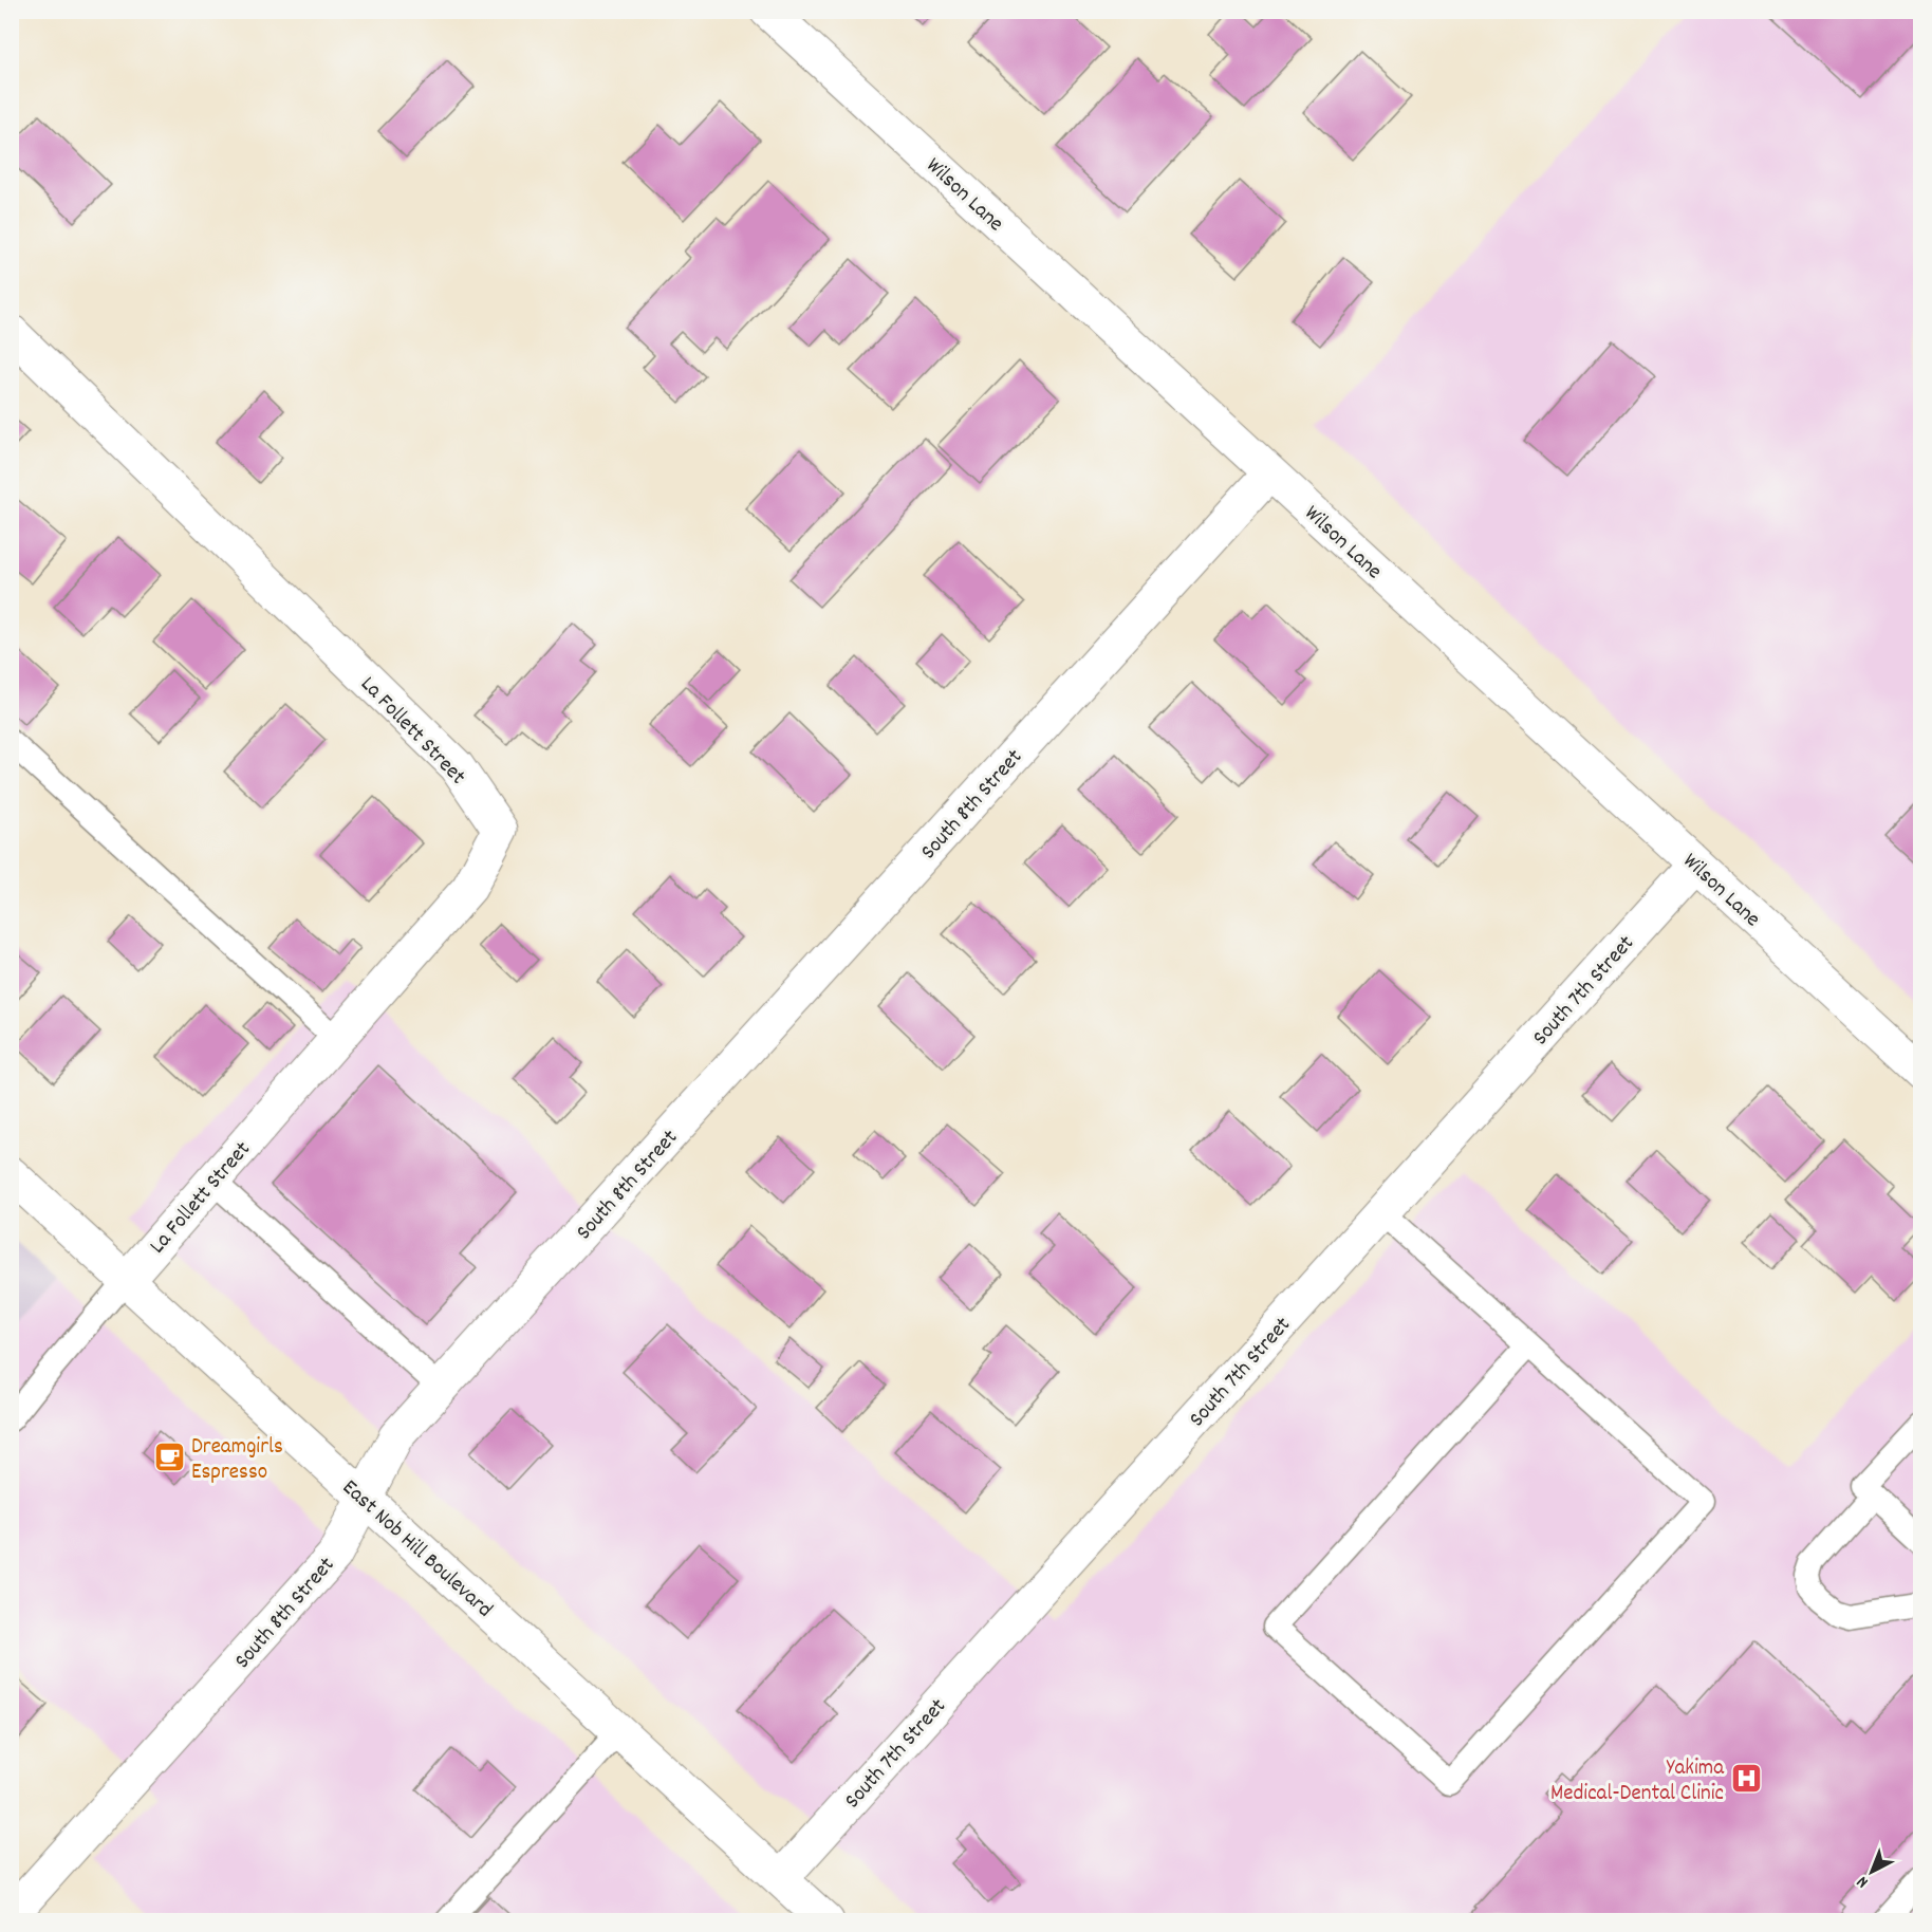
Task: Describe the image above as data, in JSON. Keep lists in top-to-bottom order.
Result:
{
  "streets": {
    "street": [
      "Wilson Lane",
      "La Follett Street",
      "South 8th Street",
      "South 7th Street",
      "East Nob Hill Boulevard"
    ]
  },
  "crossings": [
    ["Wilson Lane", "South 8th Street"],
    ["Wilson Lane", "South 7th Street"],
    ["La Follett Street", "East Nob Hill Boulevard"],
    ["South 8th Street", "East Nob Hill Boulevard"],
    ["South 7th Street", "East Nob Hill Boulevard"]
  ],
  "places": {
    "cafe": ["Dreamgirls Espresso"],
    "hospital": ["Yakima Medical-Dental Clinic"]
  },
  "north": "bottom left"
}
